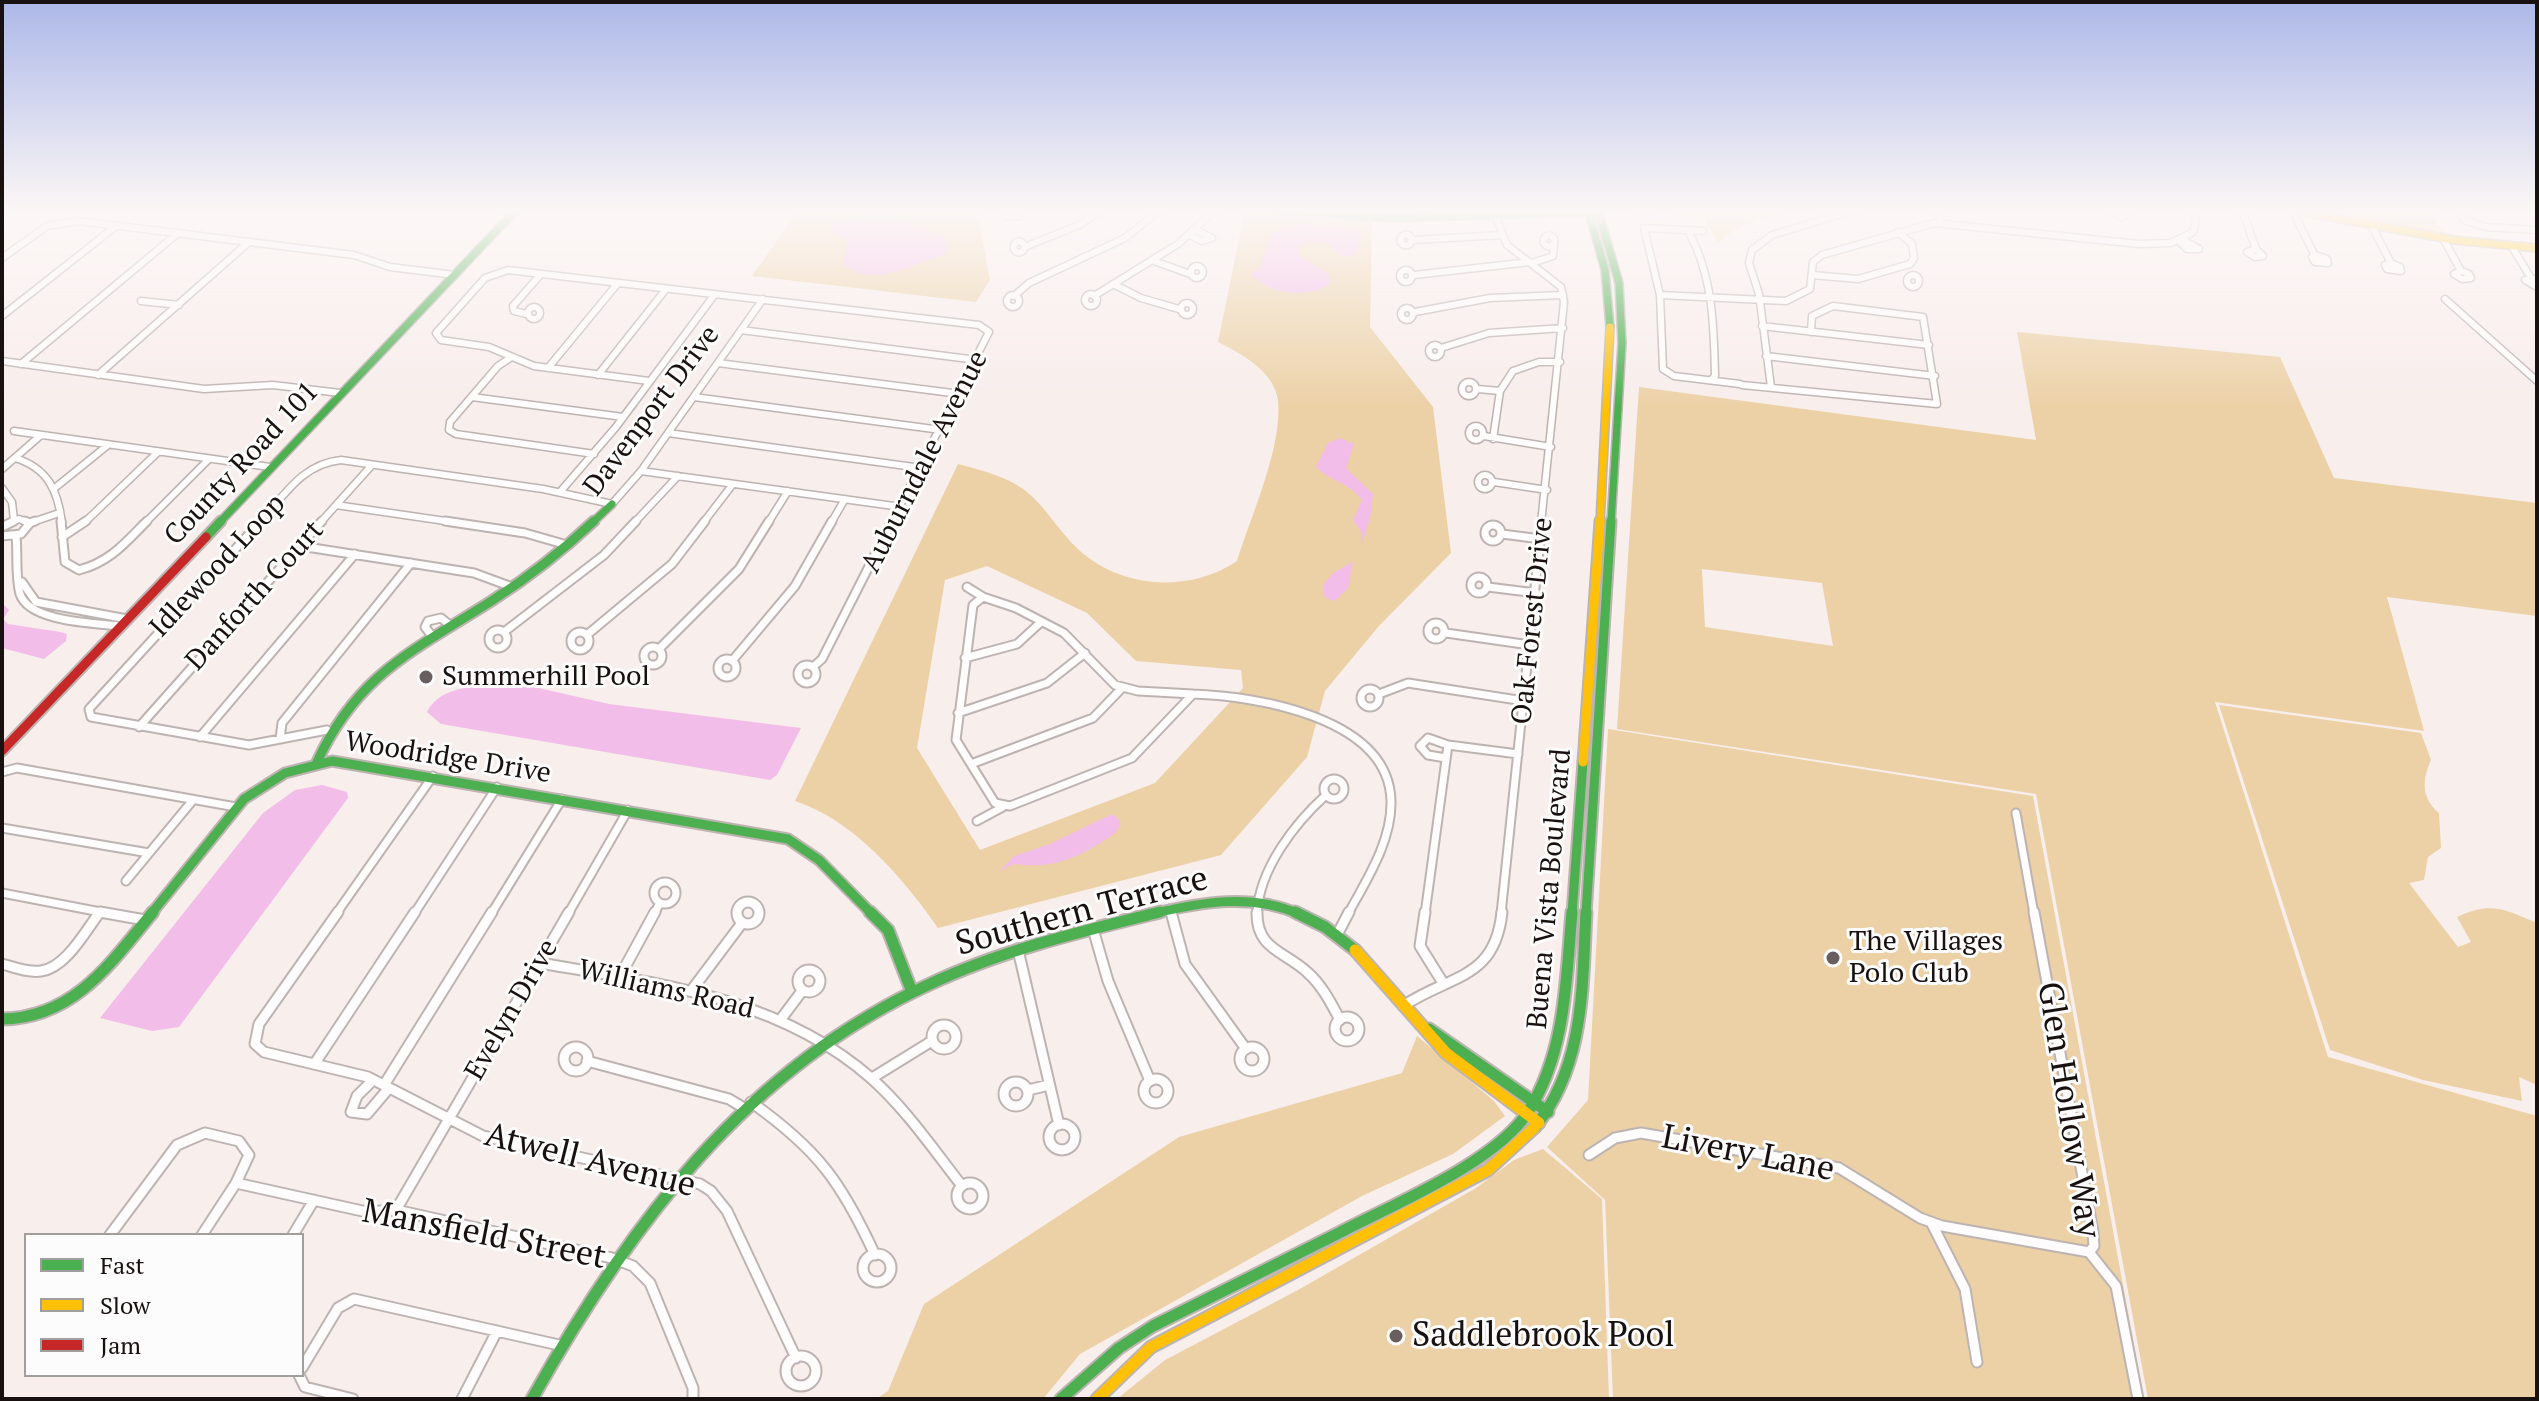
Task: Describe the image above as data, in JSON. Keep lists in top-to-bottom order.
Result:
{
  "streets": {
    "street": [
      "Davenport Drive",
      "Auburndale Avenue",
      "County Road 101",
      "Idlewood Loop",
      "Danforth Court",
      "Oak Forest Drive",
      "Woodridge Drive",
      "Buena Vista Boulevard",
      "Southern Terrace",
      "Williams Road",
      "Evelyn Drive",
      "Glen Hollow Way",
      "Livery Lane",
      "Atwell Avenue",
      "Mansfield Street"
    ]
  },
  "crossings": [
    ["Davenport Drive", "Auburndale Avenue"],
    ["Davenport Drive", "Idlewood Loop"],
    ["Davenport Drive", "Woodridge Drive"],
    ["Idlewood Loop", "Danforth Court"],
    ["Oak Forest Drive", "Southern Terrace"],
    ["Woodridge Drive", "Southern Terrace"],
    ["Woodridge Drive", "Evelyn Drive"],
    ["Woodridge Drive", "Atwell Avenue"],
    ["Buena Vista Boulevard", "Southern Terrace"],
    ["Southern Terrace", "Williams Road"],
    ["Southern Terrace", "Atwell Avenue"],
    ["Southern Terrace", "Mansfield Street"],
    ["Williams Road", "Evelyn Drive"],
    ["Evelyn Drive", "Atwell Avenue"],
    ["Evelyn Drive", "Mansfield Street"],
    ["Glen Hollow Way", "Livery Lane"]
  ],
  "places": ["Summerhill Pool", "The Villages Polo Club", "Saddlebrook Pool"],
  "legend": ["Fast", "Slow", "Jam"]
}
